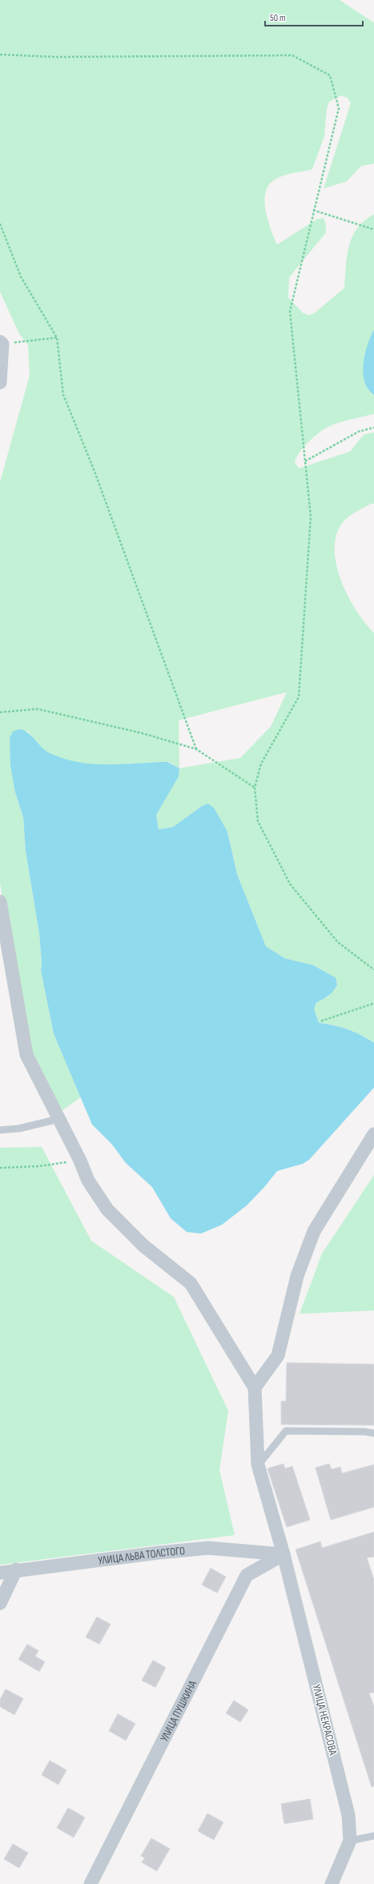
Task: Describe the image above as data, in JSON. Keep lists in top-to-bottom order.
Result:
{
  "streets": {
    "street": ["УЛИЦА ЛЬВА ТОЛСТОГО", "УЛИЦА ПУШКИНА", "УЛИЦА НЕКРАСОВА"]
  },
  "crossings": [
    ["УЛИЦА ЛЬВА ТОЛСТОГО", "УЛИЦА ПУШКИНА"],
    ["УЛИЦА ЛЬВА ТОЛСТОГО", "УЛИЦА НЕКРАСОВА"],
    ["УЛИЦА ПУШКИНА", "УЛИЦА НЕКРАСОВА"]
  ],
  "scale_bar": "50 m"
}
